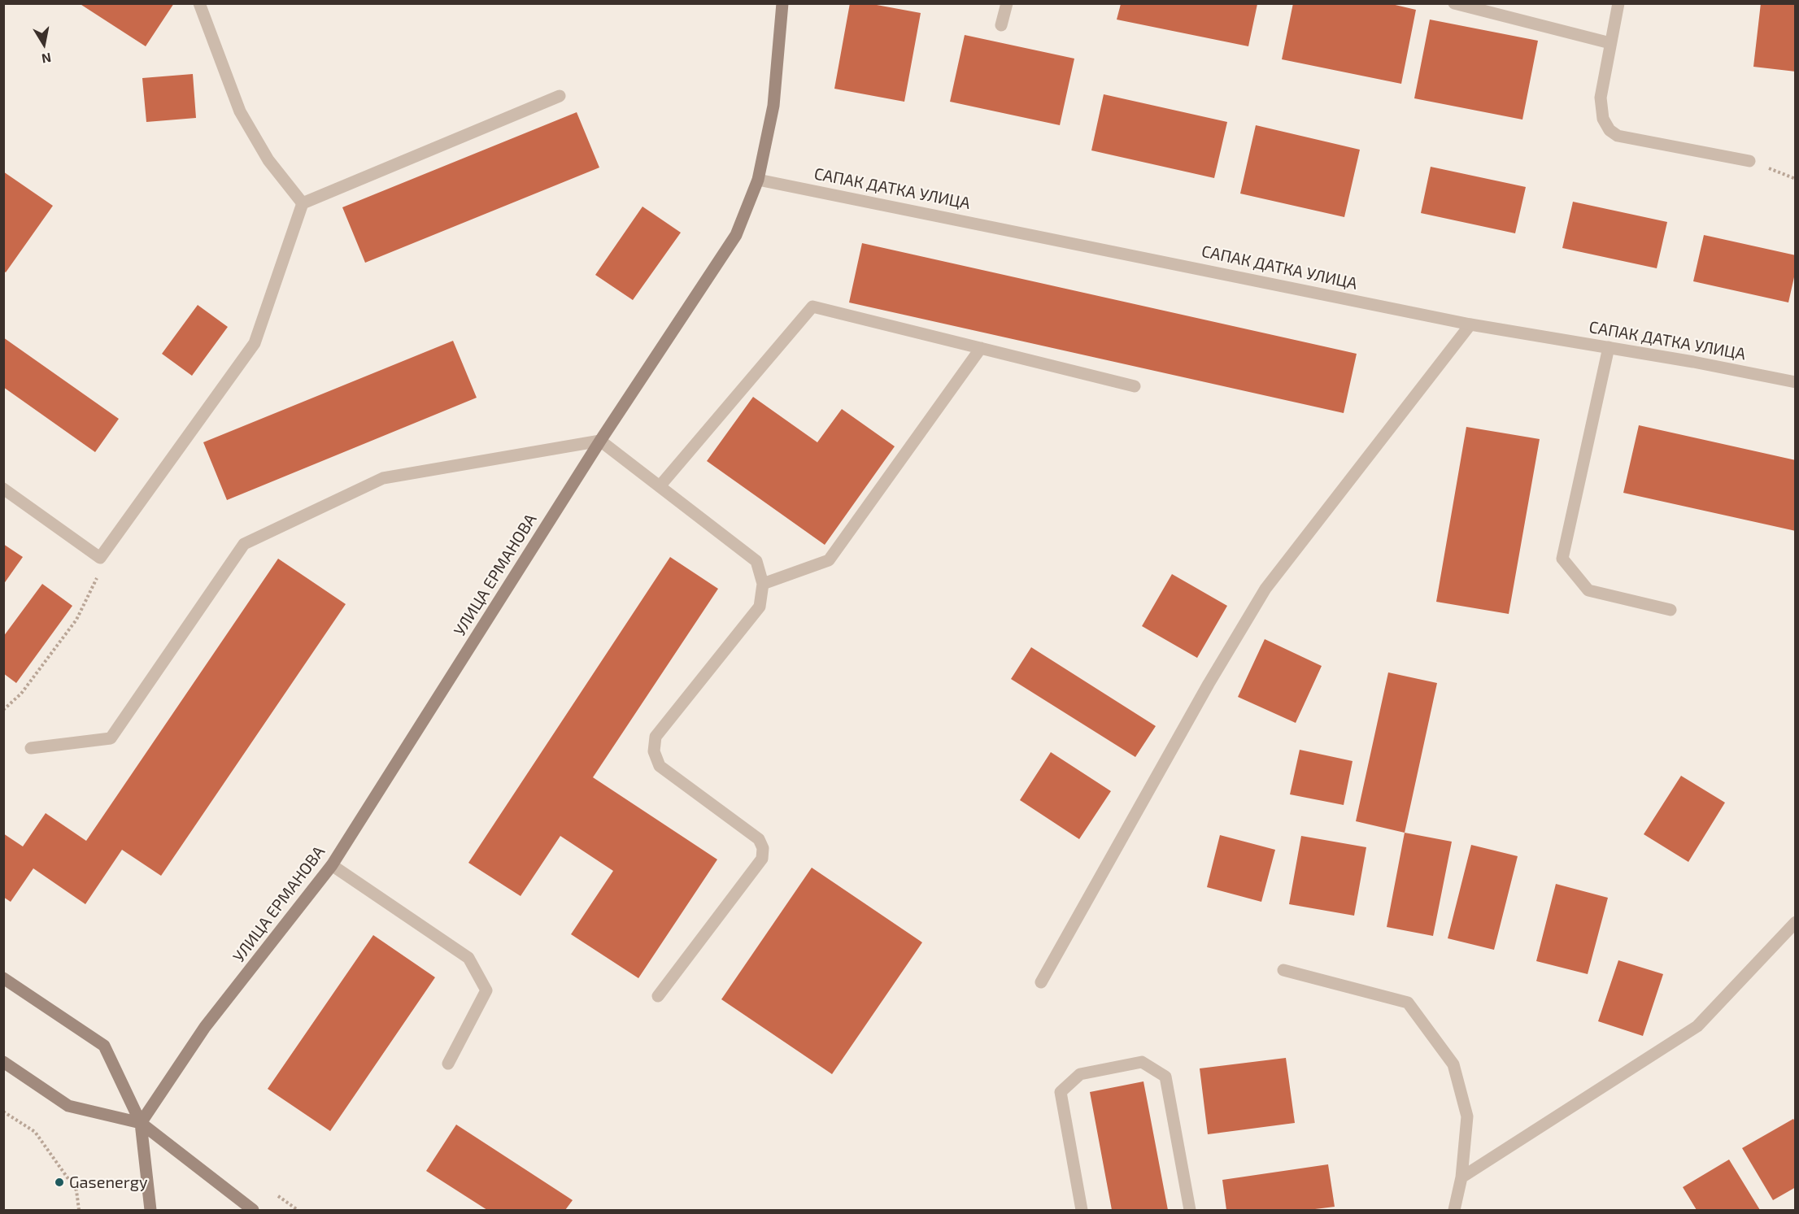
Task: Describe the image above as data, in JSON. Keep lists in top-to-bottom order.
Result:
{
  "streets": {
    "main road": ["УЛИЦА ЕРМАНОВА"],
    "street": ["САПАК ДАТКА УЛИЦА"]
  },
  "crossings": [
    ["САПАК ДАТКА УЛИЦА", "УЛИЦА ЕРМАНОВА"]
  ],
  "places": ["Gasenergy"],
  "north": "bottom"
}
